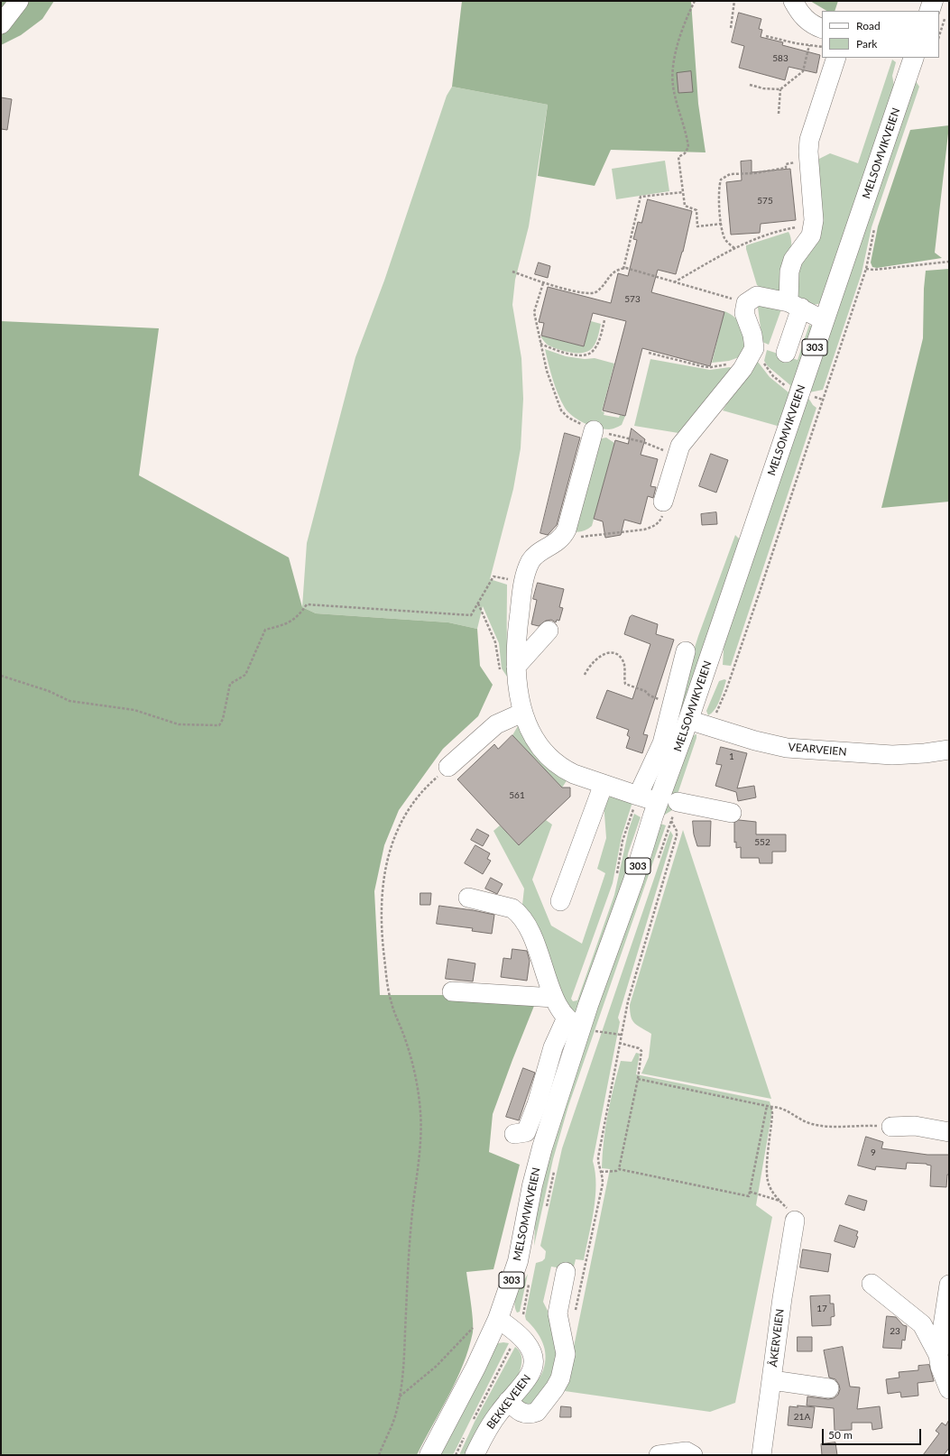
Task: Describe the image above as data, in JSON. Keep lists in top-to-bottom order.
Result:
{
  "streets": {
    "main road": ["MELSOMVIKVEIEN", "303"],
    "street": ["VEARVEIEN", "ÅKERVEIEN", "BEKKEVEIEN"]
  },
  "crossings": [
    ["MELSOMVIKVEIEN", "VEARVEIEN"],
    ["MELSOMVIKVEIEN", "BEKKEVEIEN"]
  ],
  "house_numbers": [
    "583",
    "575",
    "573",
    "1",
    "561",
    "552",
    "9",
    "17",
    "23",
    "21A"
  ],
  "legend": ["Road", "Park"],
  "scale_bar": "50 m"
}
